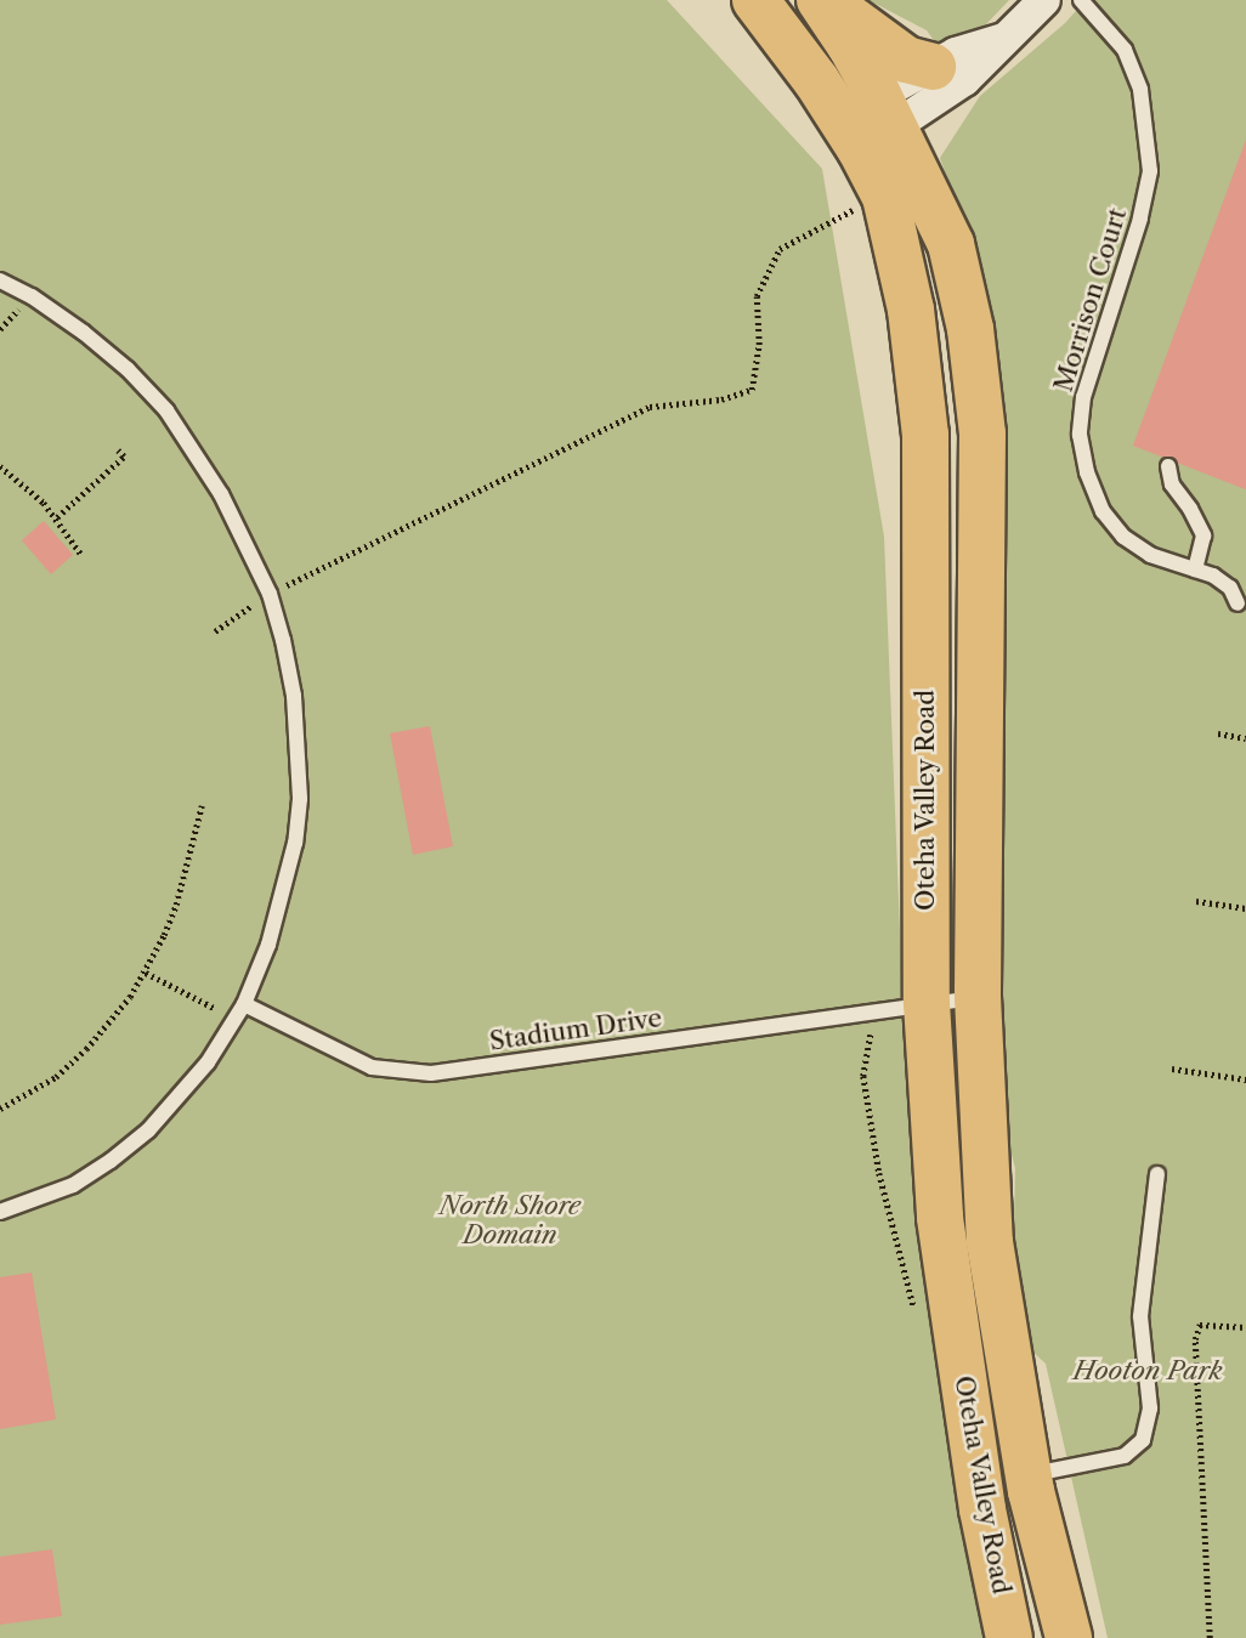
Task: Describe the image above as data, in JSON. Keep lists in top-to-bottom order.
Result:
{
  "streets": {
    "main road": ["Oteha Valley Road"],
    "lane": ["Morrison Court", "Stadium Drive"]
  },
  "crossings": [
    ["Oteha Valley Road", "Stadium Drive"]
  ],
  "parks": ["North Shore Domain", "Hooton Park"]
}
